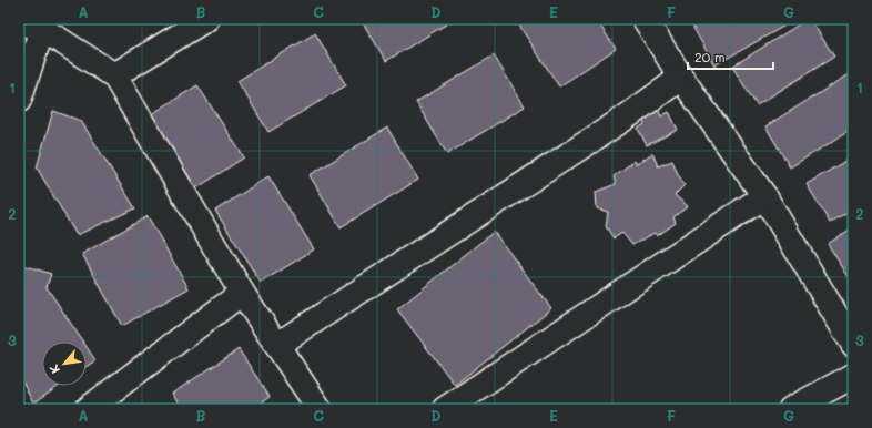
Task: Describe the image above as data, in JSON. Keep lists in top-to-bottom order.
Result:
{
  "scale_bar": "20 m",
  "north": "bottom left",
  "grid": {
    "columns": [
      "A",
      "B",
      "C",
      "D",
      "E",
      "F",
      "G"
    ],
    "rows": ["1", "2", "3"]
  }
}
